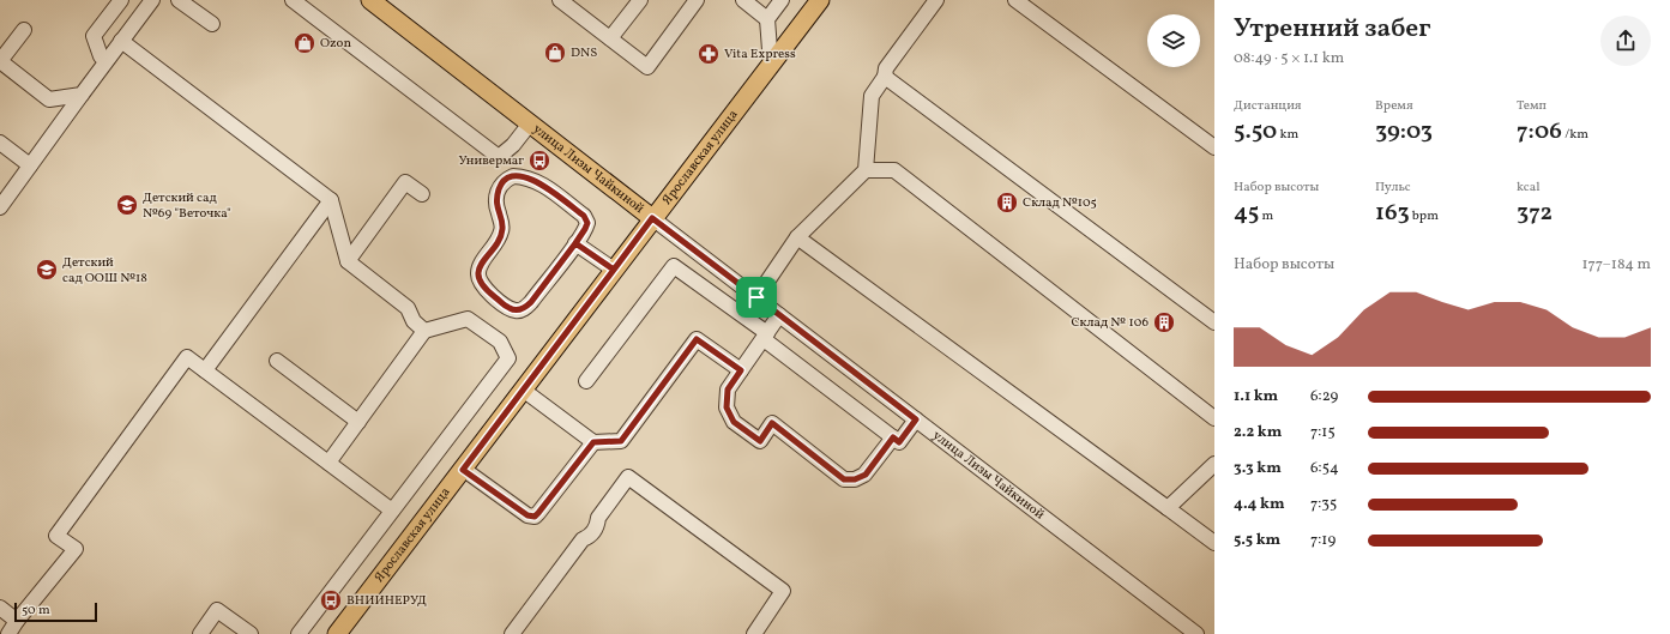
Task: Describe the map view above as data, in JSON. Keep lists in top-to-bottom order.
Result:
{
  "streets": {
    "main road": ["Ярославская улица", "улица Лизы Чайкиной"]
  },
  "crossings": [
    ["Ярославская улица", "улица Лизы Чайкиной"]
  ],
  "places": {
    "shop": ["Ozon", "DNS"],
    "pharmacy": ["Vita Express"],
    "bus stop": ["Универмаг", "ВНИИНЕРУД"],
    "building": ["Склад №105", "Склад № 106"],
    "school or university": ["Детский сад №69 \"Веточка\"", "Детский сад ООШ №18"]
  },
  "scale_bar": "50 m",
  "page": {
    "heading": ["Утренний забег", "08:49 · 5 × 1.1 km"],
    "stats": [
      ["Дистанция", "5.50 km"],
      ["Время", "39:03"],
      ["Темп", "7:06 /km"],
      ["Набор высоты", "45 m"],
      ["Пульс", "163 bpm"],
      ["kcal", "372"]
    ],
    "chart": ["Набор высоты", "177–184 m"],
    "list": [
      {
        "name": "1.1 km",
        "note": "6:29"
      },
      {
        "name": "2.2 km",
        "note": "7:15"
      },
      {
        "name": "3.3 km",
        "note": "6:54"
      },
      {
        "name": "4.4 km",
        "note": "7:35"
      },
      {
        "name": "5.5 km",
        "note": "7:19"
      }
    ],
    "scale": "50 m"
  }
}
